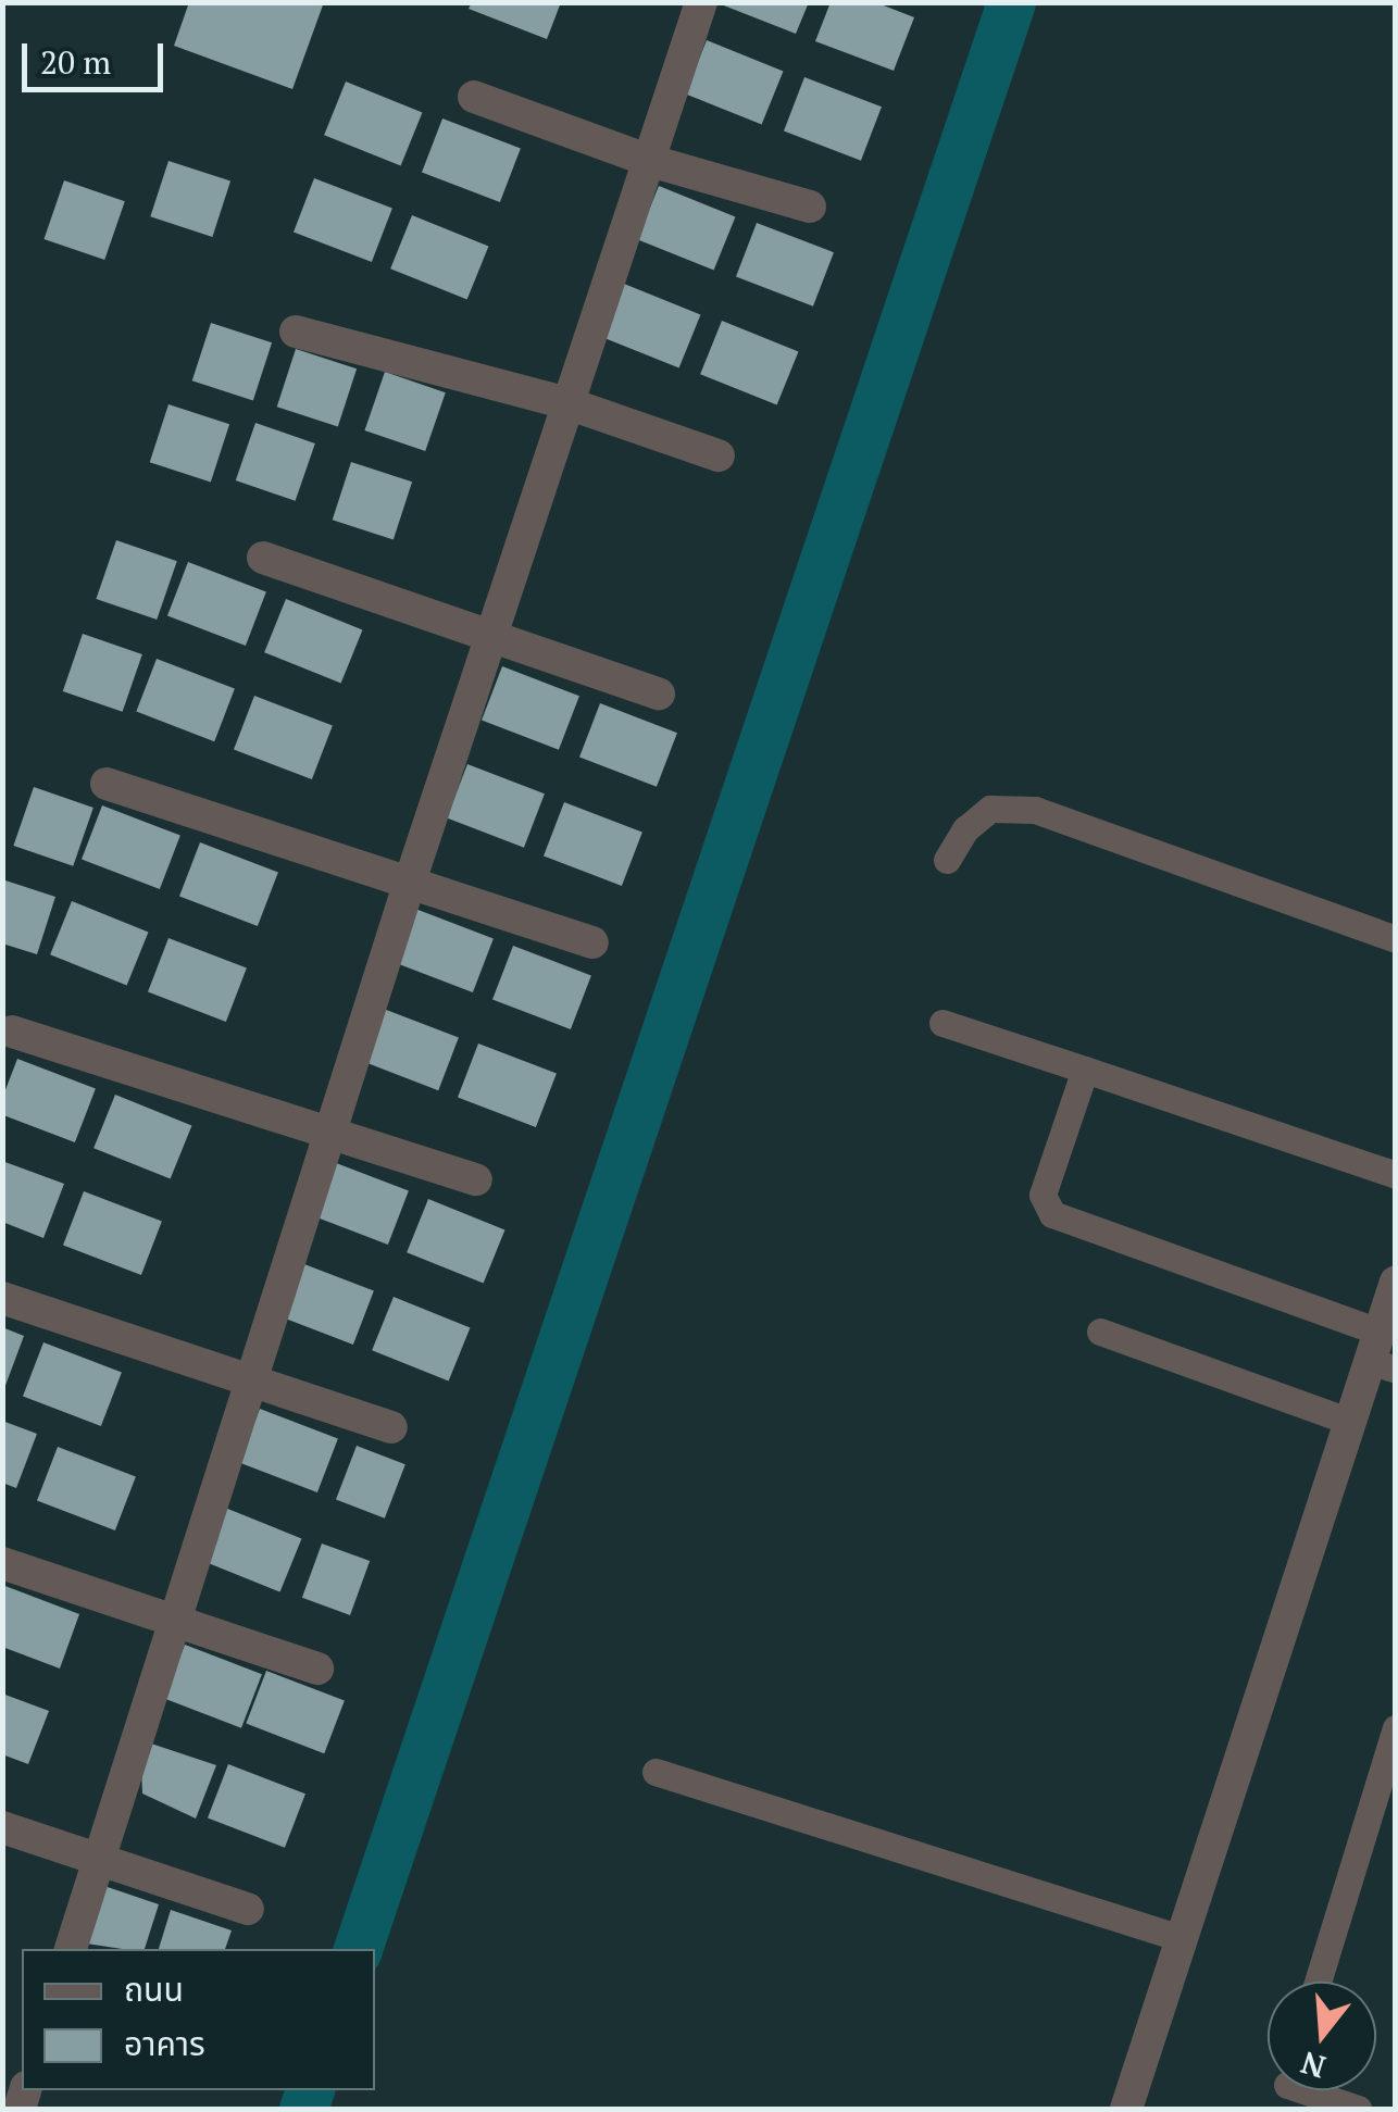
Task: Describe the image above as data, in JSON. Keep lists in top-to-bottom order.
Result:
{
  "legend": ["ถนน", "อาคาร"],
  "scale_bar": "20 m",
  "north": "bottom"
}
